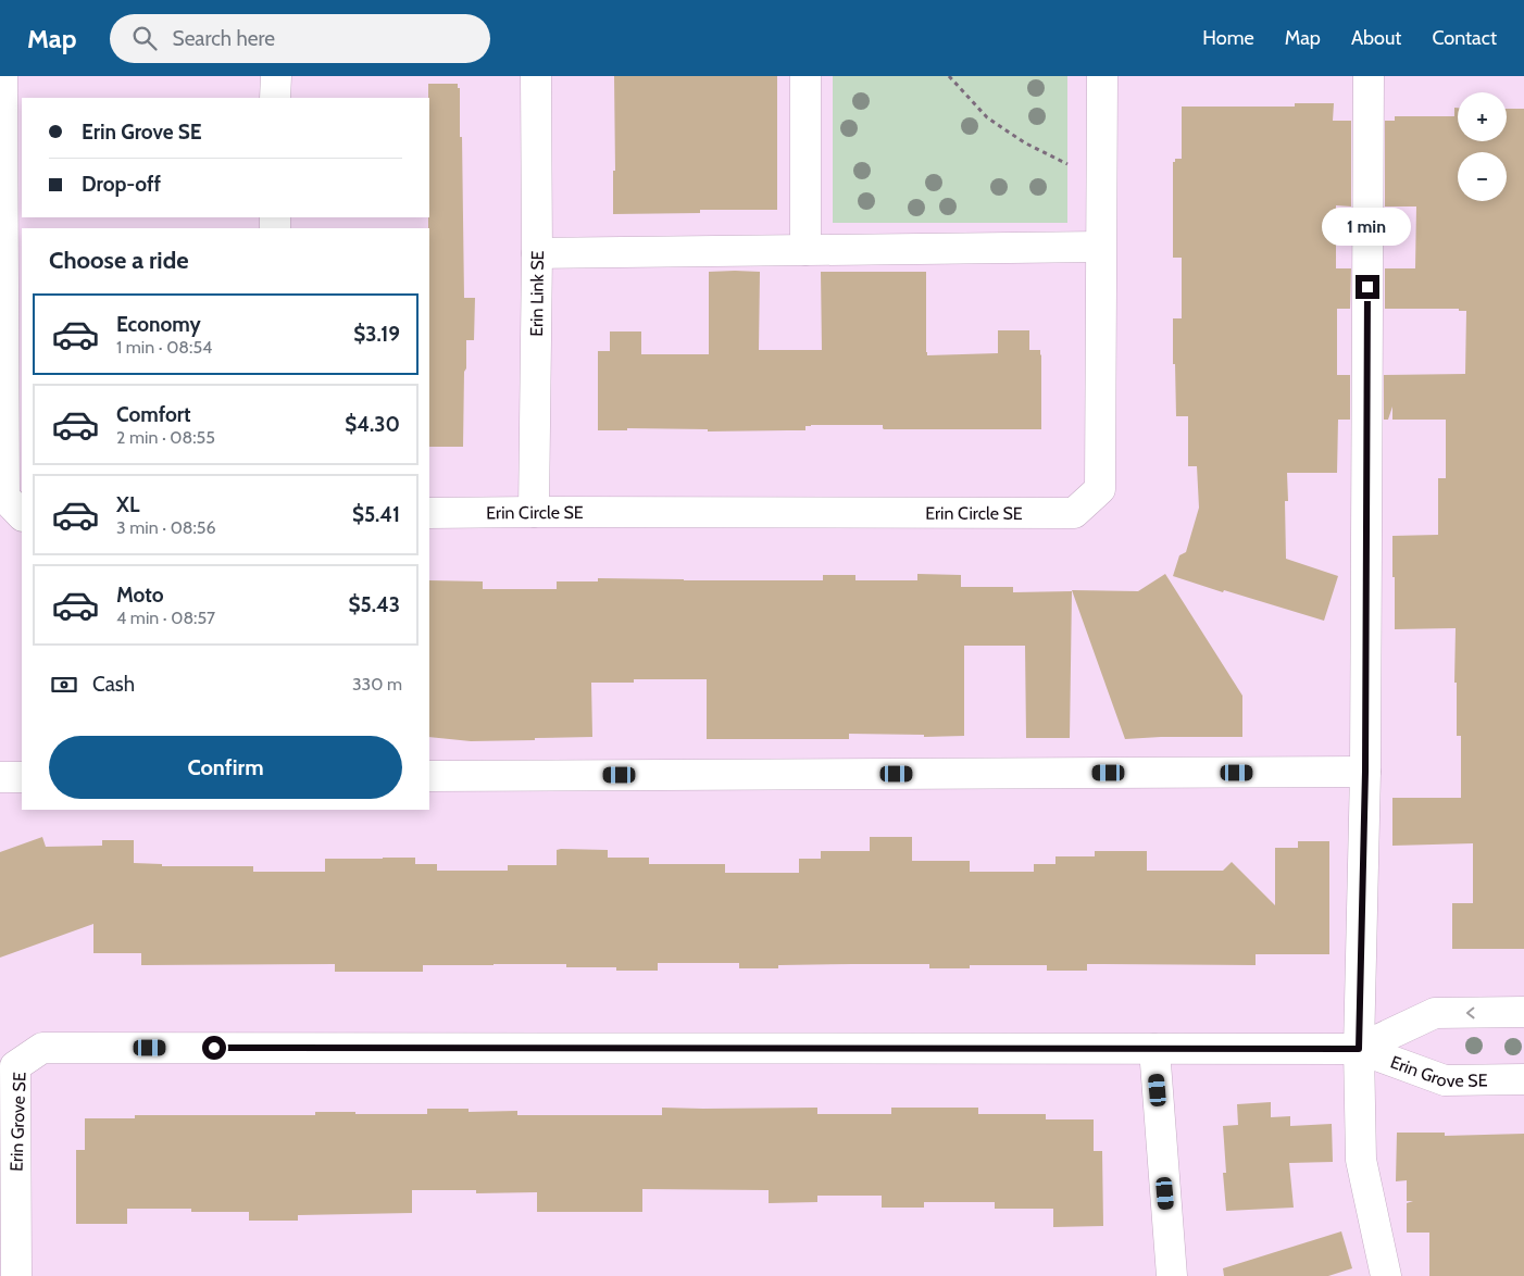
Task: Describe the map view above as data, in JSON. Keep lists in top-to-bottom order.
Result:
{
  "streets": {
    "street": ["Erin Link SE", "Erin Circle SE", "Erin Grove SE"]
  },
  "crossings": [
    ["Erin Link SE", "Erin Circle SE"]
  ],
  "page": {
    "header": "Map",
    "search": "Search here",
    "nav": [
      "Home",
      "Map",
      "About",
      "Contact"
    ],
    "map_buttons": ["+", "−"],
    "banner": ["Erin Grove SE", "Drop-off"],
    "bubble": "1 min",
    "heading": "Choose a ride",
    "list": [
      {
        "name": "Economy",
        "note": "1 min · 08:54",
        "value": "$3.19"
      },
      {
        "name": "Comfort",
        "note": "2 min · 08:55",
        "value": "$4.30"
      },
      {
        "name": "XL",
        "note": "3 min · 08:56",
        "value": "$5.41"
      },
      {
        "name": "Moto",
        "note": "4 min · 08:57",
        "value": "$5.43"
      }
    ],
    "pay": ["Cash", "330 m"],
    "buttons": "Confirm"
  }
}
